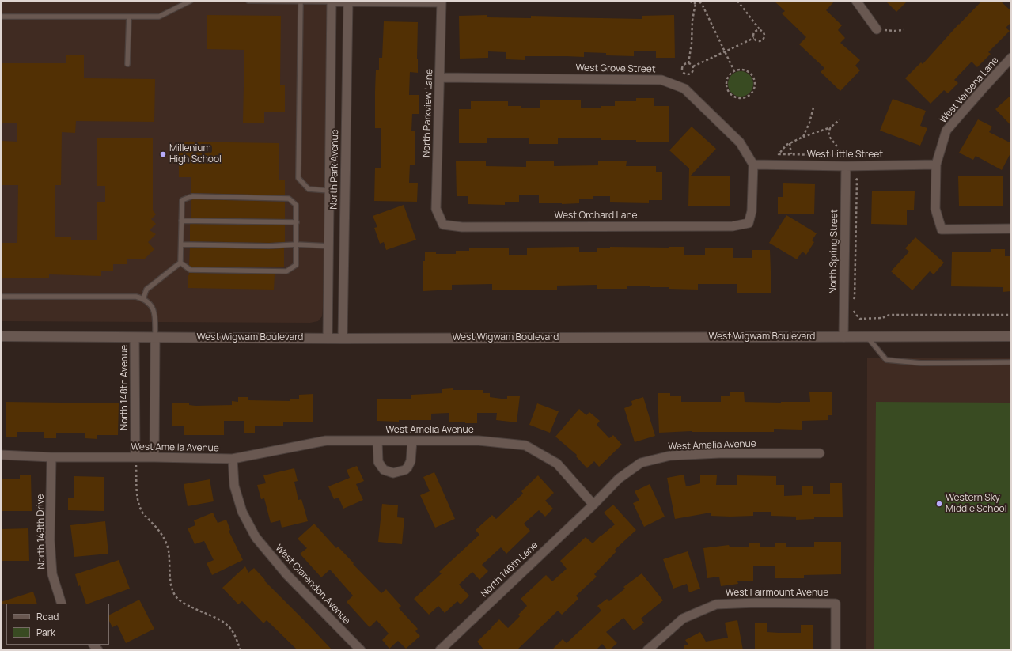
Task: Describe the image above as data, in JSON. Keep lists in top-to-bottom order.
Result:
{
  "streets": {
    "street": [
      "West Grove Street",
      "West Verbena Lane",
      "North Parkview Lane",
      "West Little Street",
      "North Park Avenue",
      "West Orchard Lane",
      "North Spring Street",
      "West Wigwam Boulevard",
      "North 148th Avenue",
      "West Amelia Avenue",
      "North 148th Drive",
      "North 146th Lane",
      "West Clarendon Avenue",
      "West Fairmount Avenue"
    ]
  },
  "crossings": [
    ["West Grove Street", "North Parkview Lane"],
    ["West Grove Street", "West Little Street"],
    ["West Grove Street", "West Orchard Lane"],
    ["West Verbena Lane", "West Little Street"],
    ["North Parkview Lane", "West Orchard Lane"],
    ["West Little Street", "West Orchard Lane"],
    ["West Little Street", "North Spring Street"],
    ["North Park Avenue", "West Wigwam Boulevard"],
    ["North Spring Street", "West Wigwam Boulevard"],
    ["West Wigwam Boulevard", "North 148th Avenue"],
    ["North 148th Avenue", "West Amelia Avenue"],
    ["West Amelia Avenue", "North 148th Drive"],
    ["West Amelia Avenue", "North 146th Lane"],
    ["West Amelia Avenue", "West Clarendon Avenue"]
  ],
  "places": ["Millenium High School", "Western Sky Middle School"],
  "legend": ["Road", "Park"]
}
